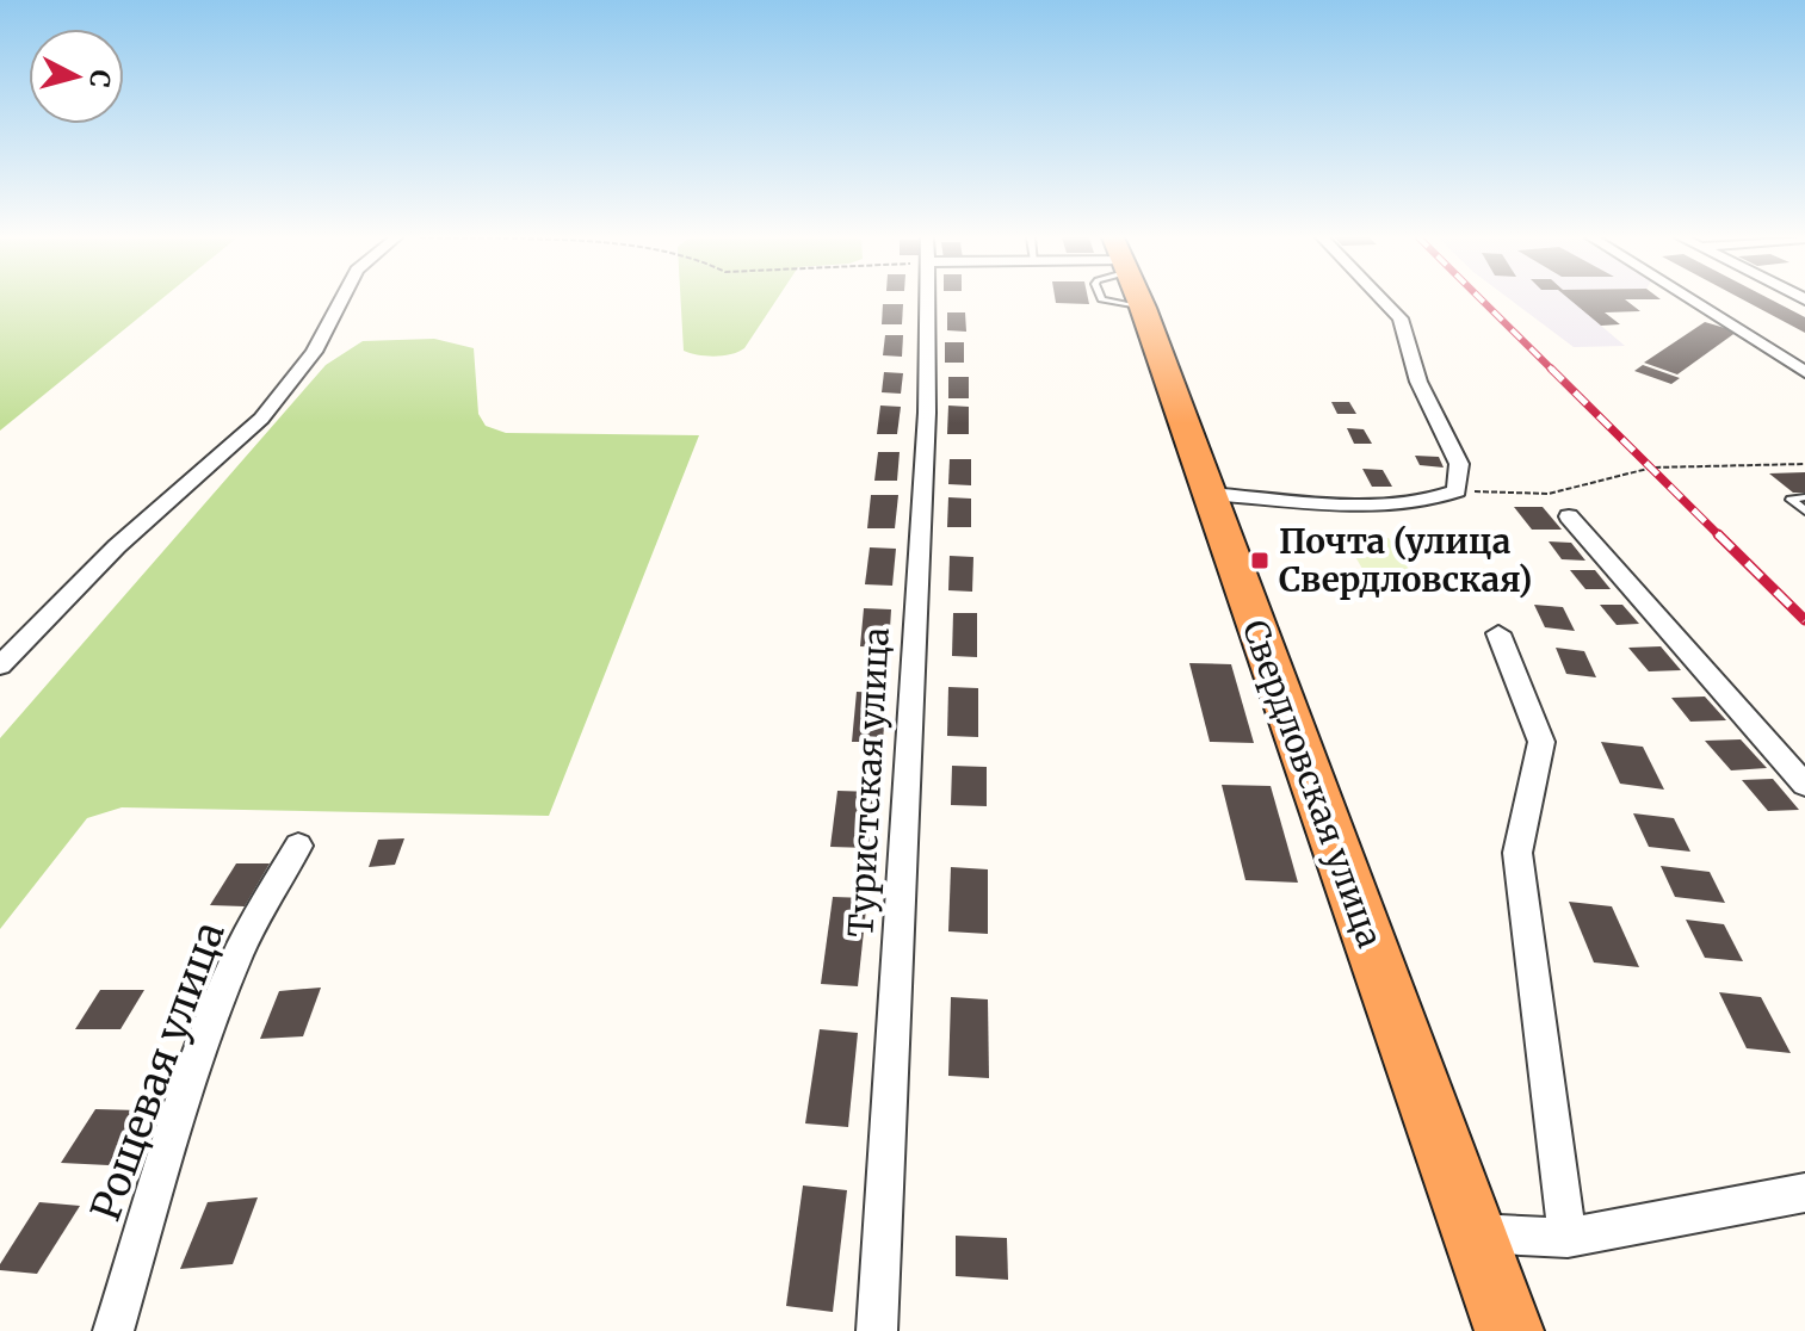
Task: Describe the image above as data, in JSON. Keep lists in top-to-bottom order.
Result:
{
  "streets": {
    "highway": ["Свердловская улица"],
    "street": ["Туристская улица", "Рощевая улица"]
  },
  "places": {
    "transit": ["Почта (улица Свердловская)"]
  },
  "north": "right"
}
